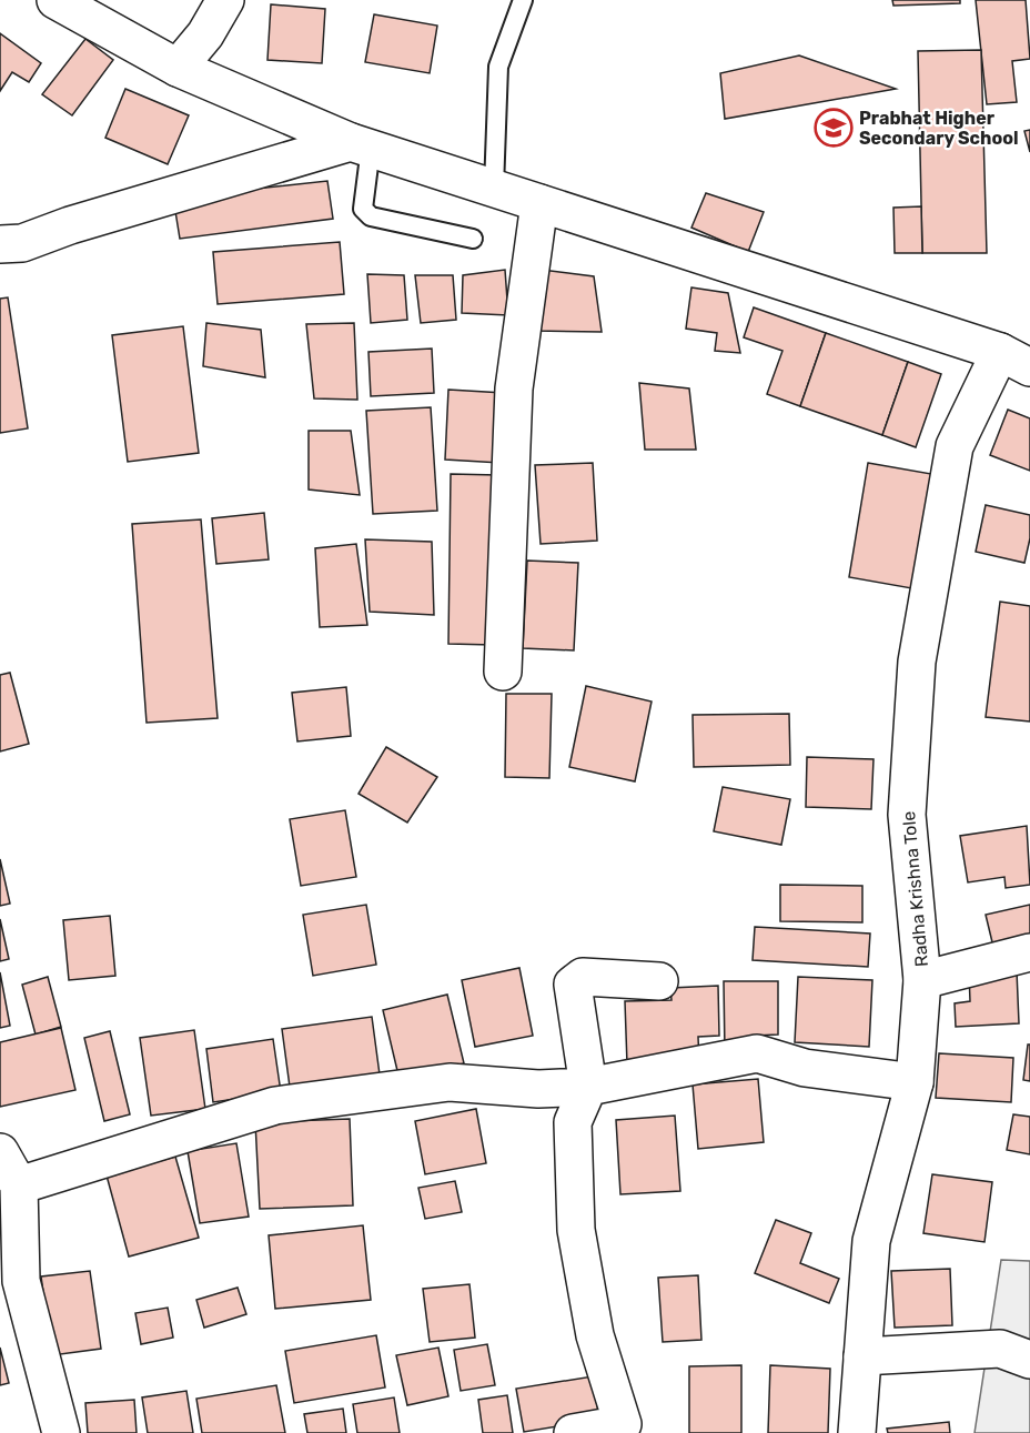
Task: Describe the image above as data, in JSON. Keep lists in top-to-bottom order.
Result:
{
  "streets": {
    "street": ["Radha Krishna Tole"]
  },
  "places": {
    "school or university": ["Prabhat Higher Secondary School"]
  }
}
